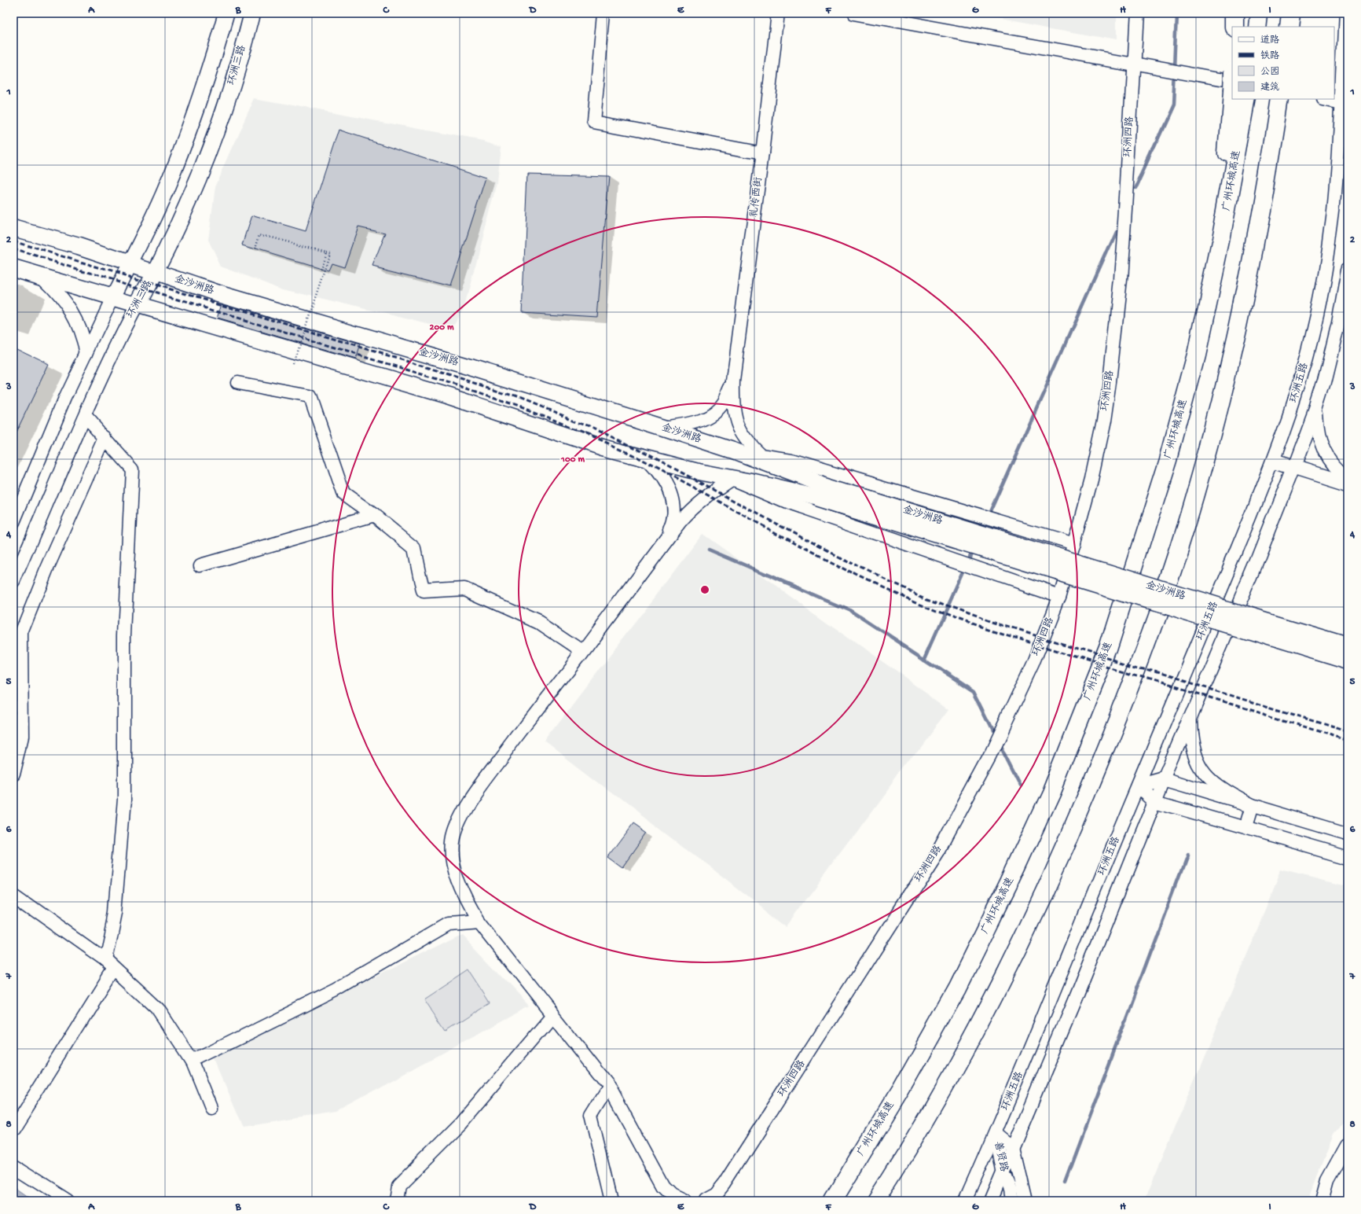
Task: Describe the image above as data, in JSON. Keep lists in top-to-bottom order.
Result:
{
  "streets": {
    "highway": ["广州环城高速"],
    "main road": ["环洲三路", "金沙洲路"],
    "street": [
      "环洲四路",
      "礼传西街",
      "环洲五路",
      "善贤路"
    ]
  },
  "crossings": [
    ["环洲三路", "金沙洲路"],
    ["环洲五路", "善贤路"]
  ],
  "legend": [
    "道路",
    "铁路",
    "公园",
    "建筑"
  ],
  "grid": {
    "columns": [
      "A",
      "B",
      "C",
      "D",
      "E",
      "F",
      "G",
      "H",
      "I"
    ],
    "rows": [
      "1",
      "2",
      "3",
      "4",
      "5",
      "6",
      "7",
      "8"
    ]
  },
  "rings": ["200 m", "100 m"]
}
